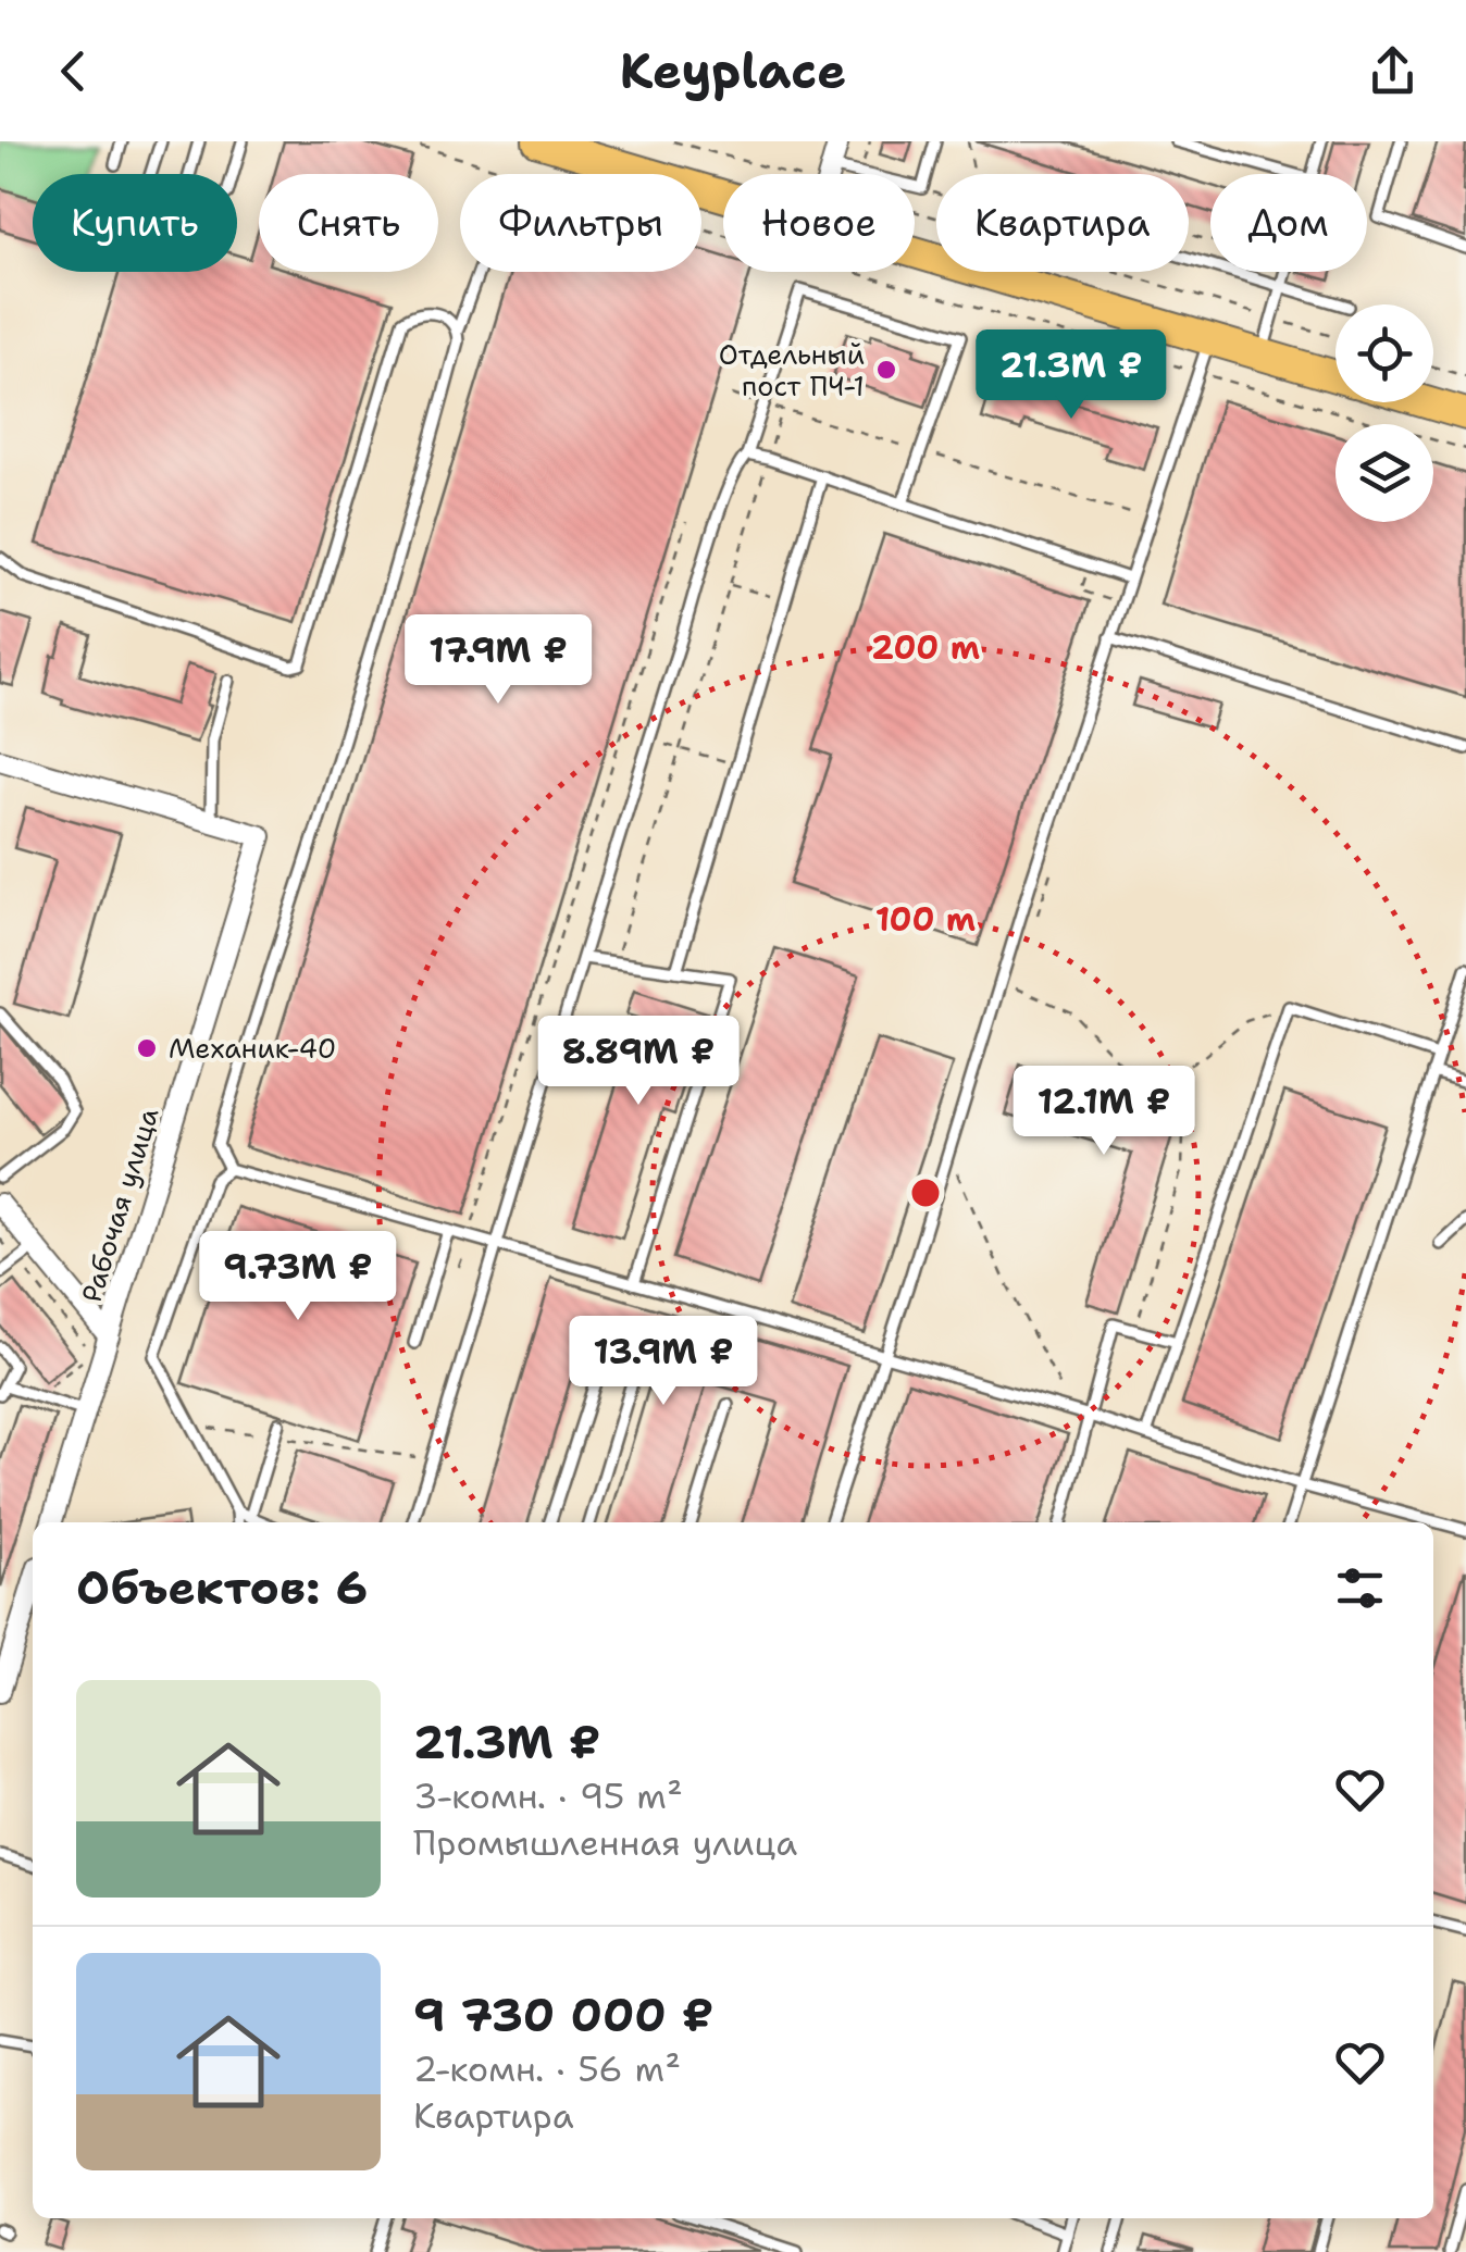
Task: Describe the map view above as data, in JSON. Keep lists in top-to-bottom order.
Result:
{
  "streets": {
    "street": ["Рабочая улица"]
  },
  "places": ["Отдельный пост ПЧ-1", "Механик-40"],
  "page": {
    "header": "Keyplace",
    "chip": [
      "Купить",
      "Снять",
      "Фильтры",
      "Новое",
      "Квартира",
      "Дом"
    ],
    "price": [
      "21.3M ₽",
      "17.9M ₽",
      "8.89M ₽",
      "12.1M ₽",
      "9.73M ₽",
      "13.9M ₽"
    ],
    "heading": "Объектов: 6",
    "list": [
      {
        "name": "21.3M ₽",
        "note": "3-комн. · 95 m² · Промышленная улица"
      },
      {
        "name": "9 730 000 ₽",
        "note": "2-комн. · 56 m² · Квартира"
      }
    ]
  },
  "rings": ["200 m", "100 m"]
}
